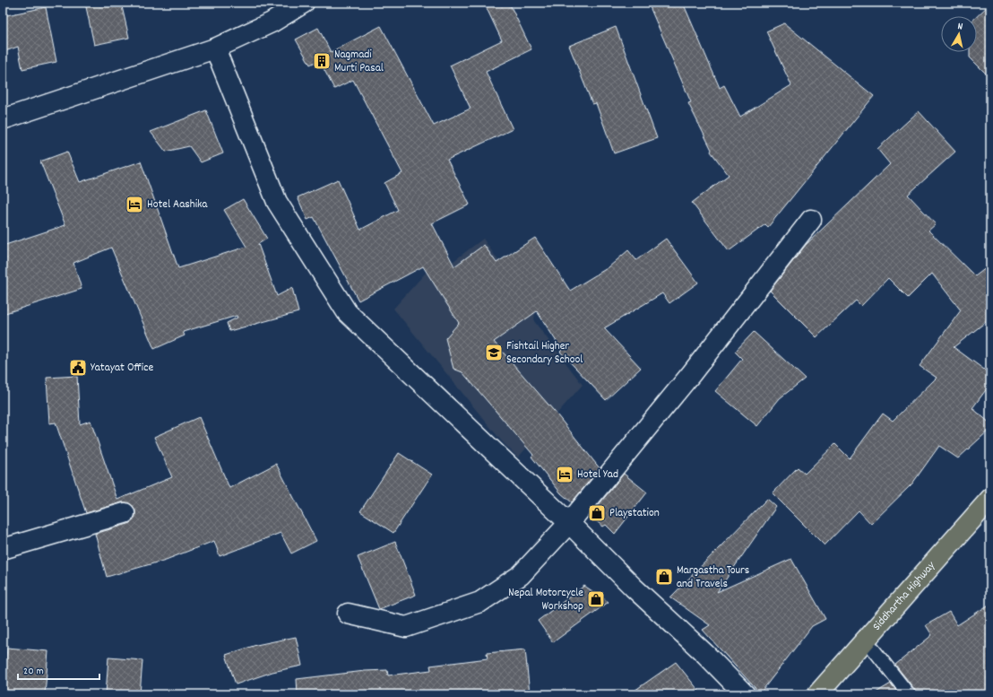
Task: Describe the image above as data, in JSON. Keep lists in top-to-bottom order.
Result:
{
  "streets": {
    "highway": ["Siddhartha Highway"]
  },
  "places": {
    "building": ["Nagmadi Murti Pasal"],
    "hotel": ["Hotel Aashika", "Hotel Yad"],
    "school or university": ["Fishtail Higher Secondary School"],
    "public building": ["Yatayat Office"],
    "shop": ["Playstation", "Margastha Tours and Travels", "Nepal Motorcycle Workshop"]
  },
  "scale_bar": "20 m",
  "north": "top"
}
